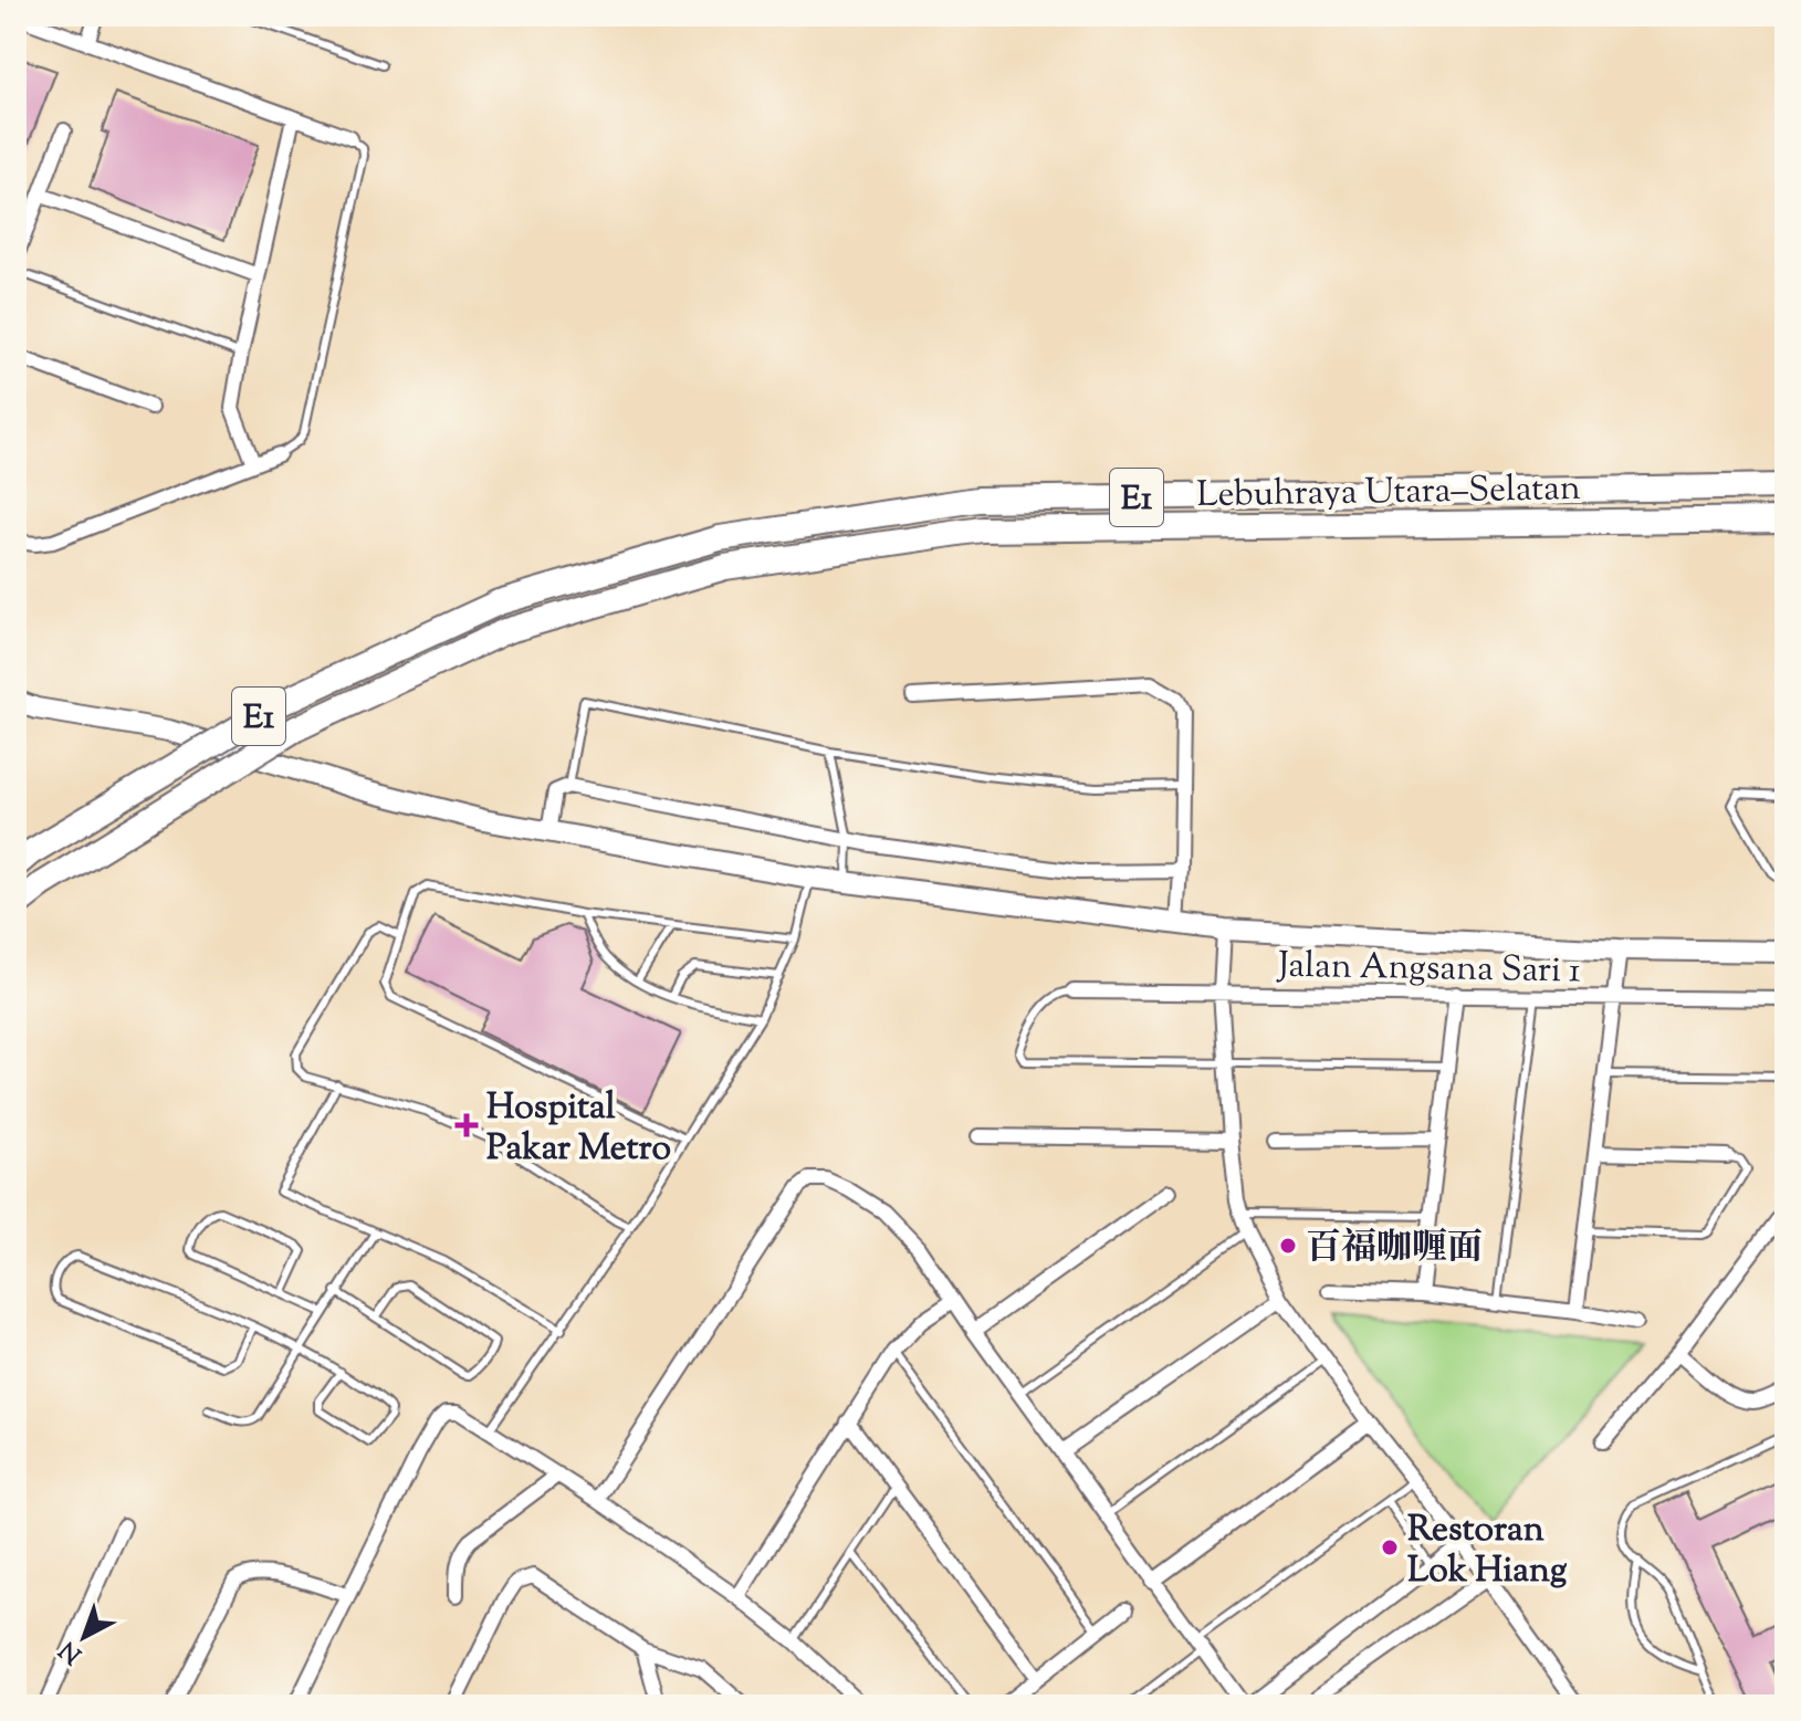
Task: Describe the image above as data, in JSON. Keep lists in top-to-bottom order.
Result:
{
  "streets": {
    "highway": ["Lebuhraya Utara–Selatan", "E1"],
    "street": ["Jalan Angsana Sari 1"]
  },
  "places": {
    "health": ["Hospital Pakar Metro"],
    "other": ["百福咖喱面", "Restoran Lok Hiang"]
  },
  "north": "bottom left"
}
